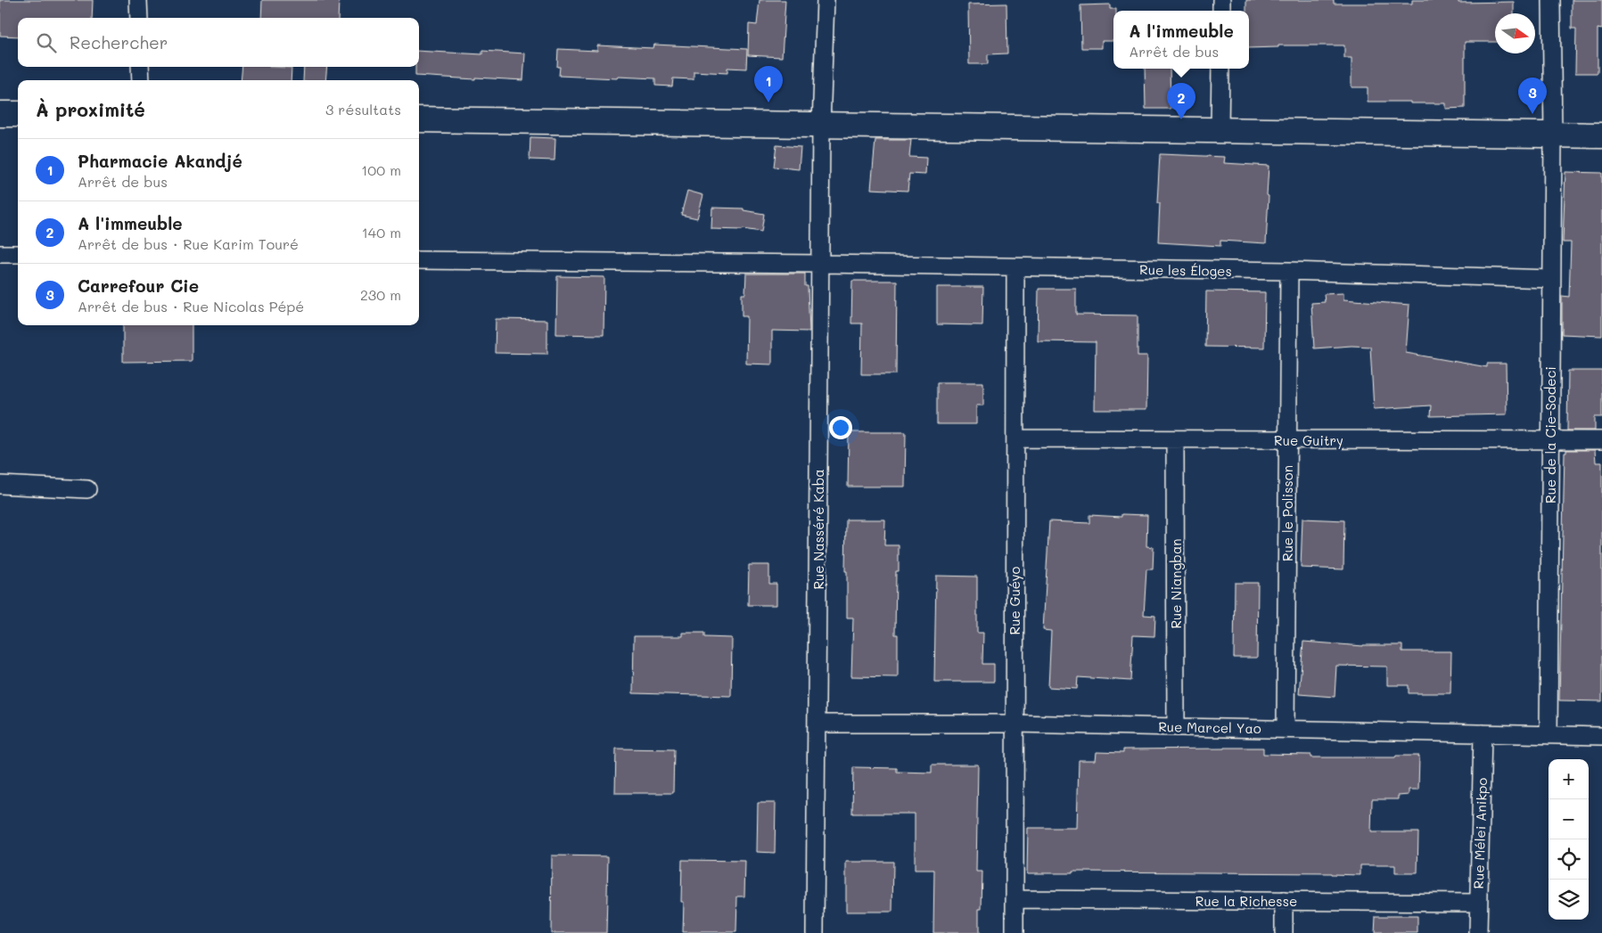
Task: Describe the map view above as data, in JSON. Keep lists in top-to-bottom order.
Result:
{
  "streets": {
    "street": [
      "Rue les Éloges",
      "Rue de la Cie-Sodeci",
      "Rue Guitry",
      "Rue le Polisson",
      "Rue Nasséré Kaba",
      "Rue Niangban",
      "Rue Guéyo",
      "Rue Marcel Yao",
      "Rue Mélei Anikpo",
      "Rue la Richesse"
    ]
  },
  "crossings": [
    ["Rue les Éloges", "Rue de la Cie-Sodeci"],
    ["Rue les Éloges", "Rue le Polisson"],
    ["Rue les Éloges", "Rue Nasséré Kaba"],
    ["Rue les Éloges", "Rue Guéyo"],
    ["Rue de la Cie-Sodeci", "Rue Guitry"],
    ["Rue de la Cie-Sodeci", "Rue Marcel Yao"],
    ["Rue Guitry", "Rue le Polisson"],
    ["Rue Guitry", "Rue Niangban"],
    ["Rue Guitry", "Rue Guéyo"],
    ["Rue le Polisson", "Rue Marcel Yao"],
    ["Rue Nasséré Kaba", "Rue Marcel Yao"],
    ["Rue Niangban", "Rue Marcel Yao"],
    ["Rue Guéyo", "Rue Marcel Yao"],
    ["Rue Guéyo", "Rue la Richesse"],
    ["Rue Marcel Yao", "Rue Mélei Anikpo"],
    ["Rue Mélei Anikpo", "Rue la Richesse"]
  ],
  "north": "right",
  "page": {
    "popup": ["A l'immeuble", "Arrêt de bus"],
    "search": "Rechercher",
    "pins": ["1", "3", "2"],
    "heading": ["À proximité", "3 résultats"],
    "list": [
      {
        "mark": "1",
        "name": "Pharmacie Akandjé",
        "note": "Arrêt de bus",
        "value": "100 m"
      },
      {
        "mark": "2",
        "name": "A l'immeuble",
        "note": "Arrêt de bus · Rue Karim Touré",
        "value": "140 m"
      },
      {
        "mark": "3",
        "name": "Carrefour Cie",
        "note": "Arrêt de bus · Rue Nicolas Pépé",
        "value": "230 m"
      }
    ],
    "map_buttons": ["+", "−"]
  }
}
